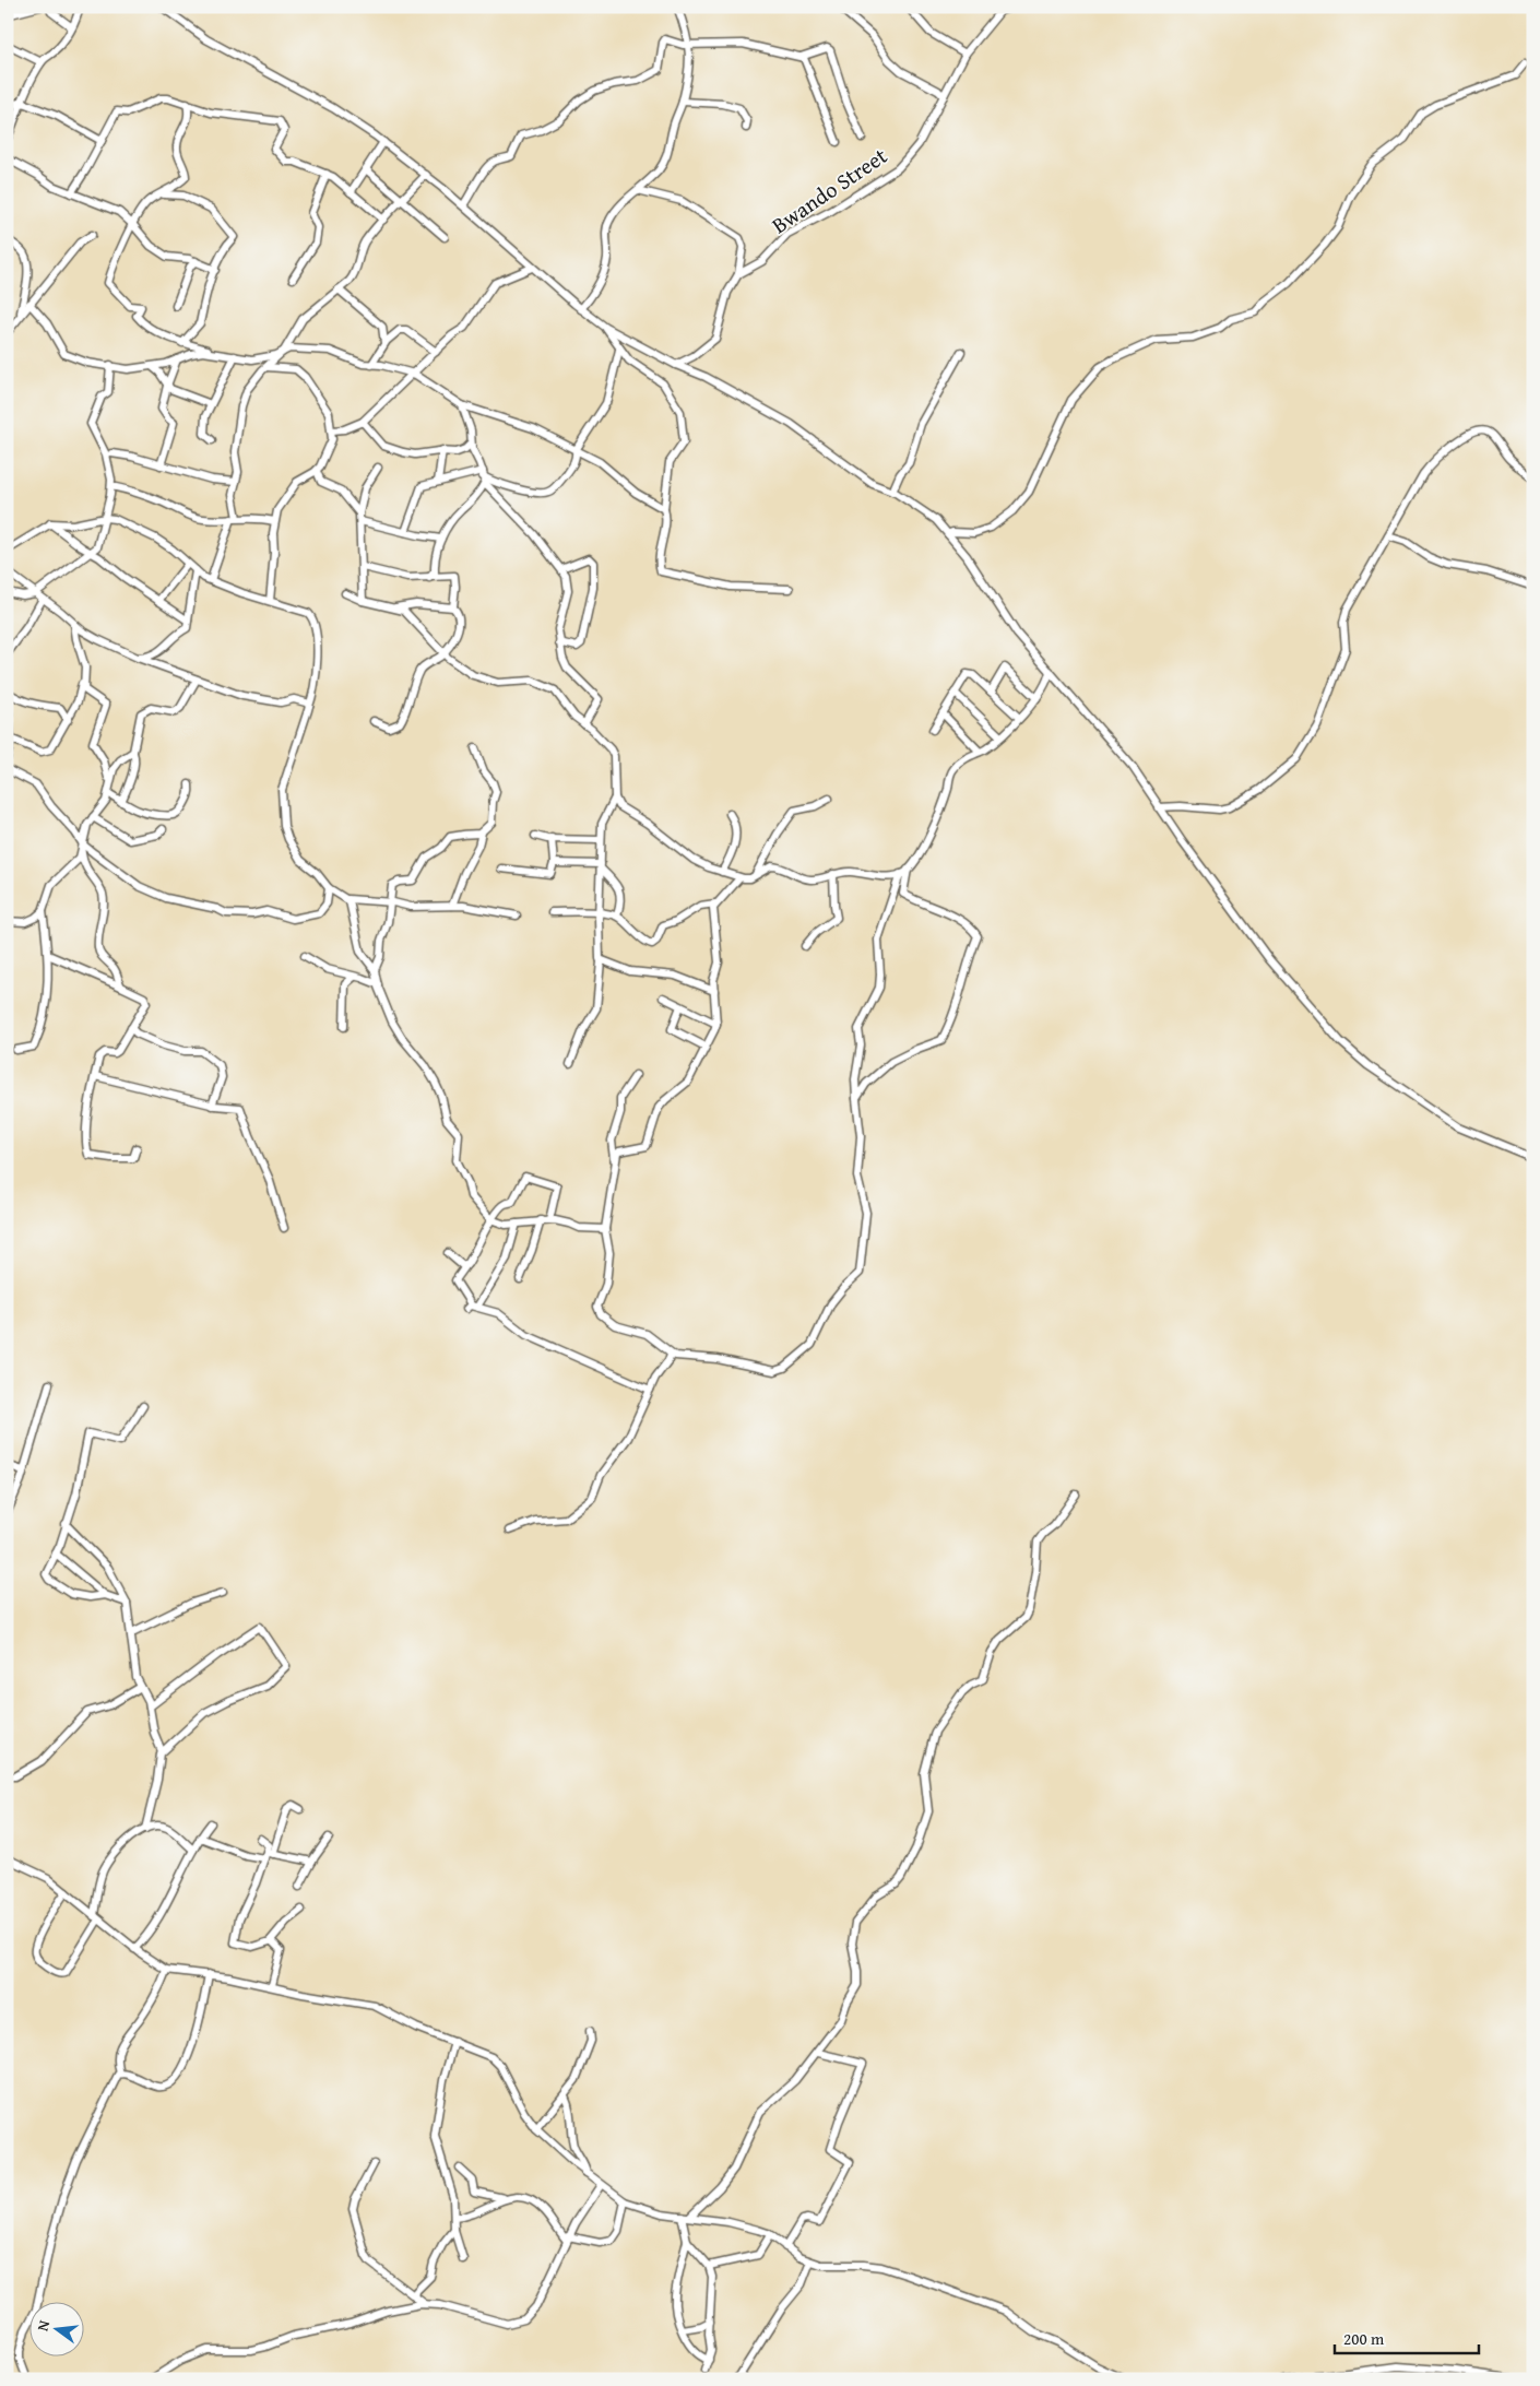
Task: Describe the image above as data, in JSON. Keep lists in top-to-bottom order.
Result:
{
  "streets": {
    "street": ["Bwando Street"]
  },
  "scale_bar": "200 m",
  "north": "left"
}
